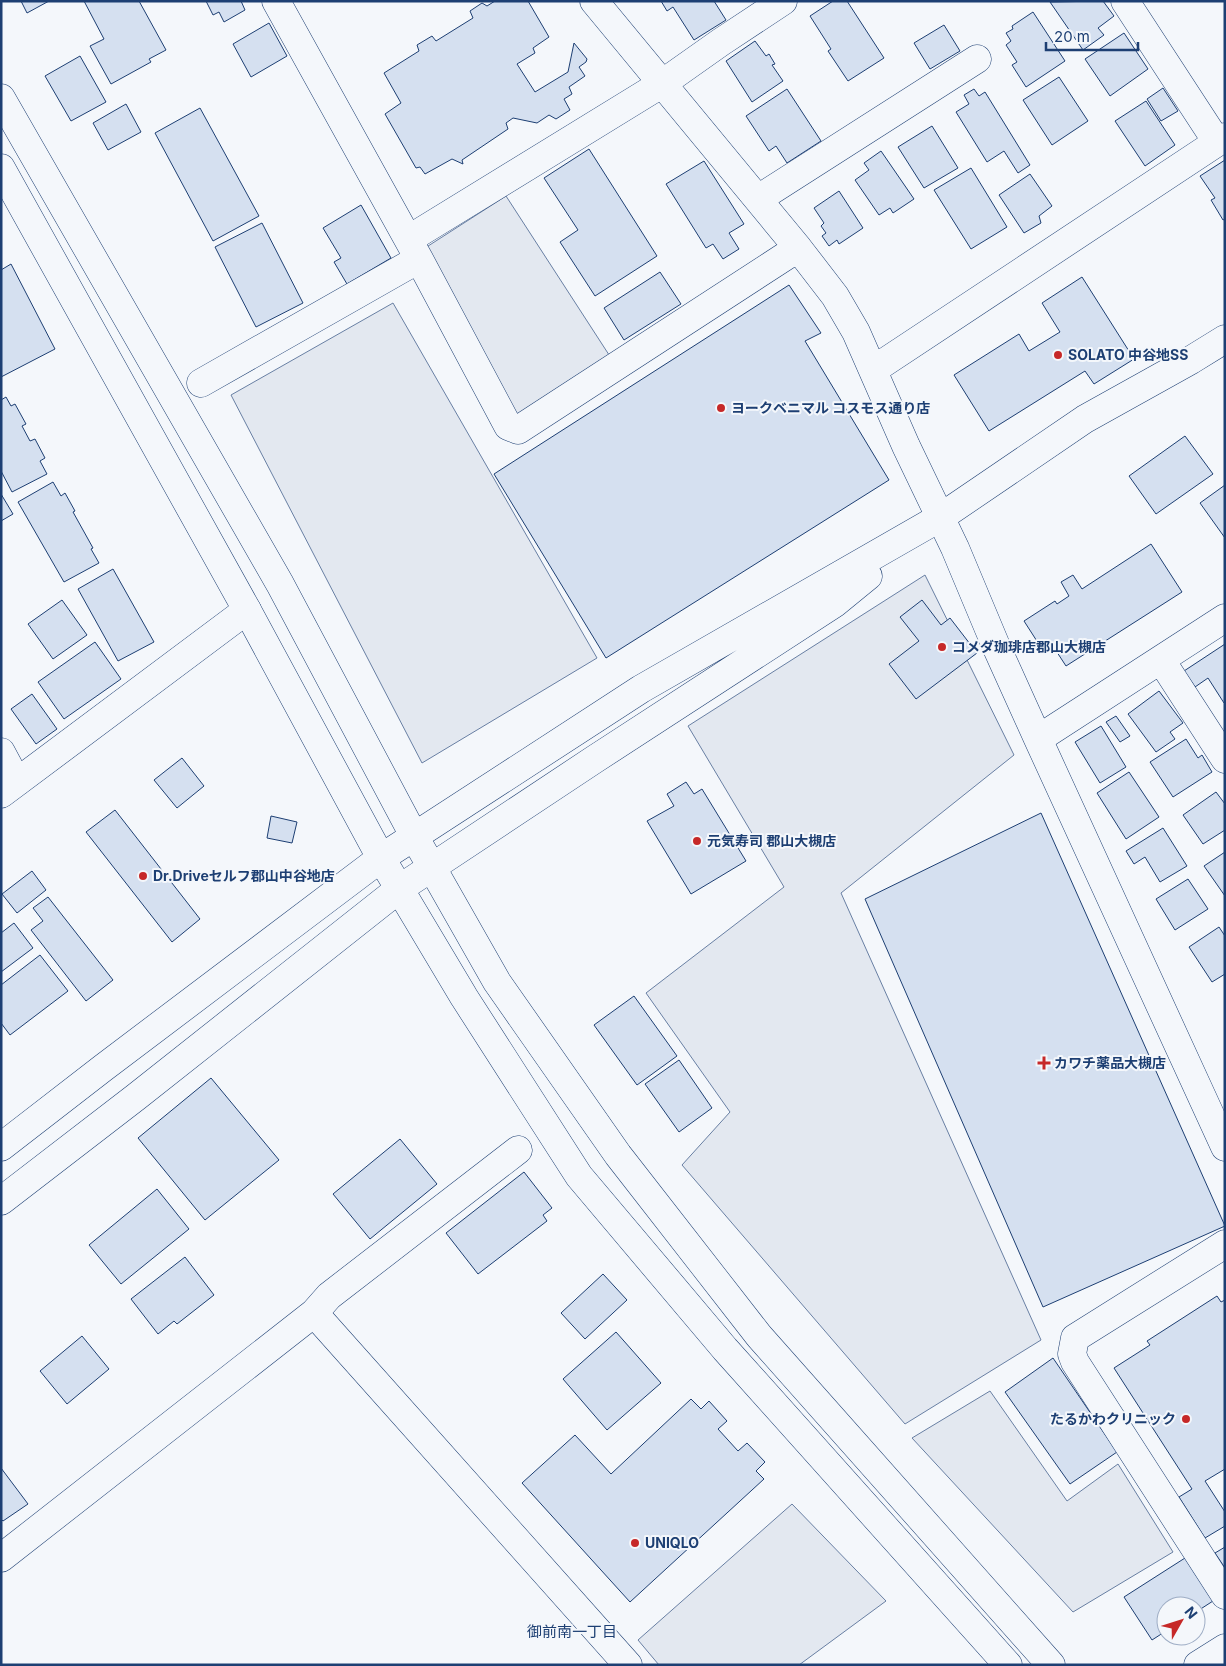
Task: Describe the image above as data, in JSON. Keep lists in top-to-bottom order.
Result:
{
  "districts": ["御前南一丁目"],
  "places": {
    "other": [
      "SOLATO 中谷地SS",
      "ヨークベニマル コスモス通り店",
      "コメダ珈琲店郡山大槻店",
      "元気寿司 郡山大槻店",
      "Dr.Driveセルフ郡山中谷地店",
      "たるかわクリニック",
      "UNIQLO"
    ],
    "health": ["カワチ薬品大槻店"]
  },
  "scale_bar": "20 m",
  "north": "top right"
}
